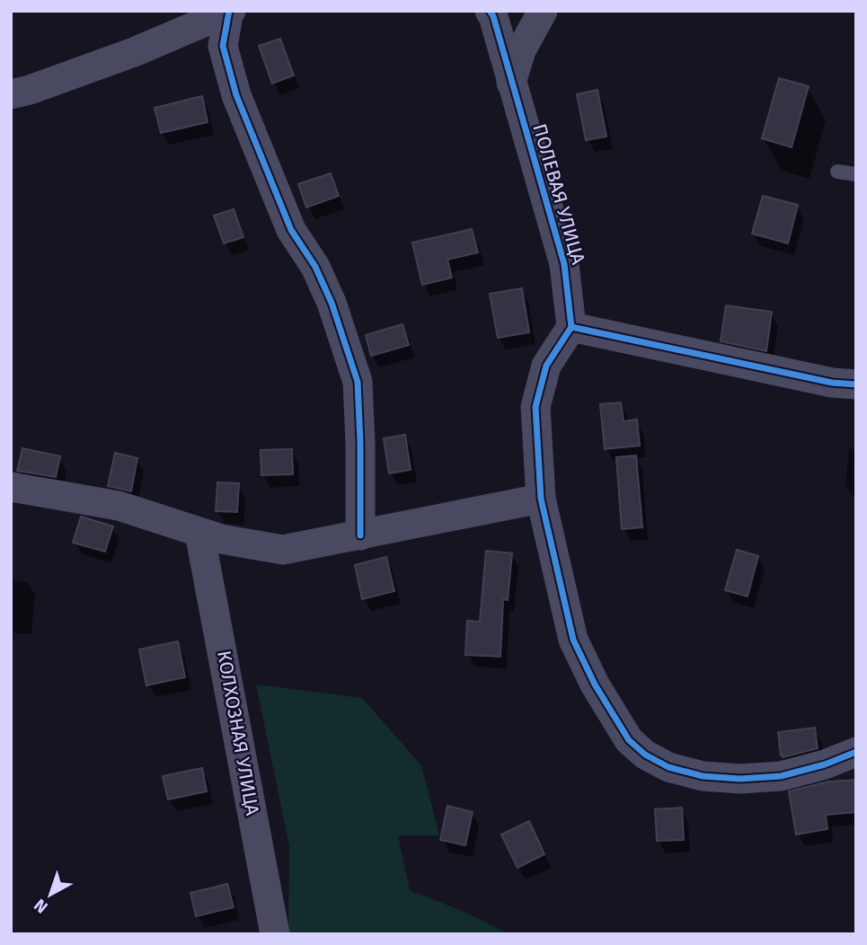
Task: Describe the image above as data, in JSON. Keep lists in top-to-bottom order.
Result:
{
  "streets": {
    "street": ["ПОЛЕВАЯ УЛИЦА", "КОЛХОЗНАЯ УЛИЦА"]
  },
  "north": "bottom left"
}
